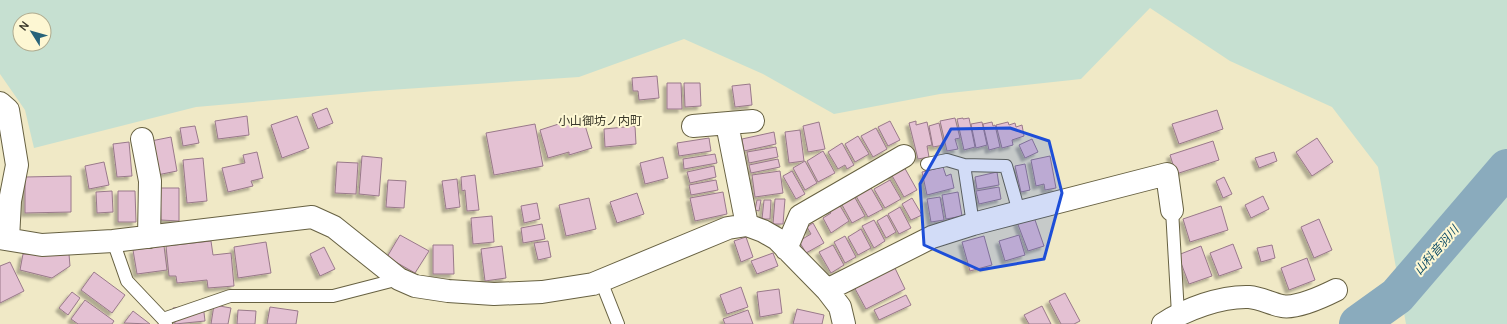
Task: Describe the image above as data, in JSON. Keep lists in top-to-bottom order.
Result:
{
  "districts": ["小山御坊ノ内町"],
  "water": ["山科音羽川"],
  "north": "top left"
}
